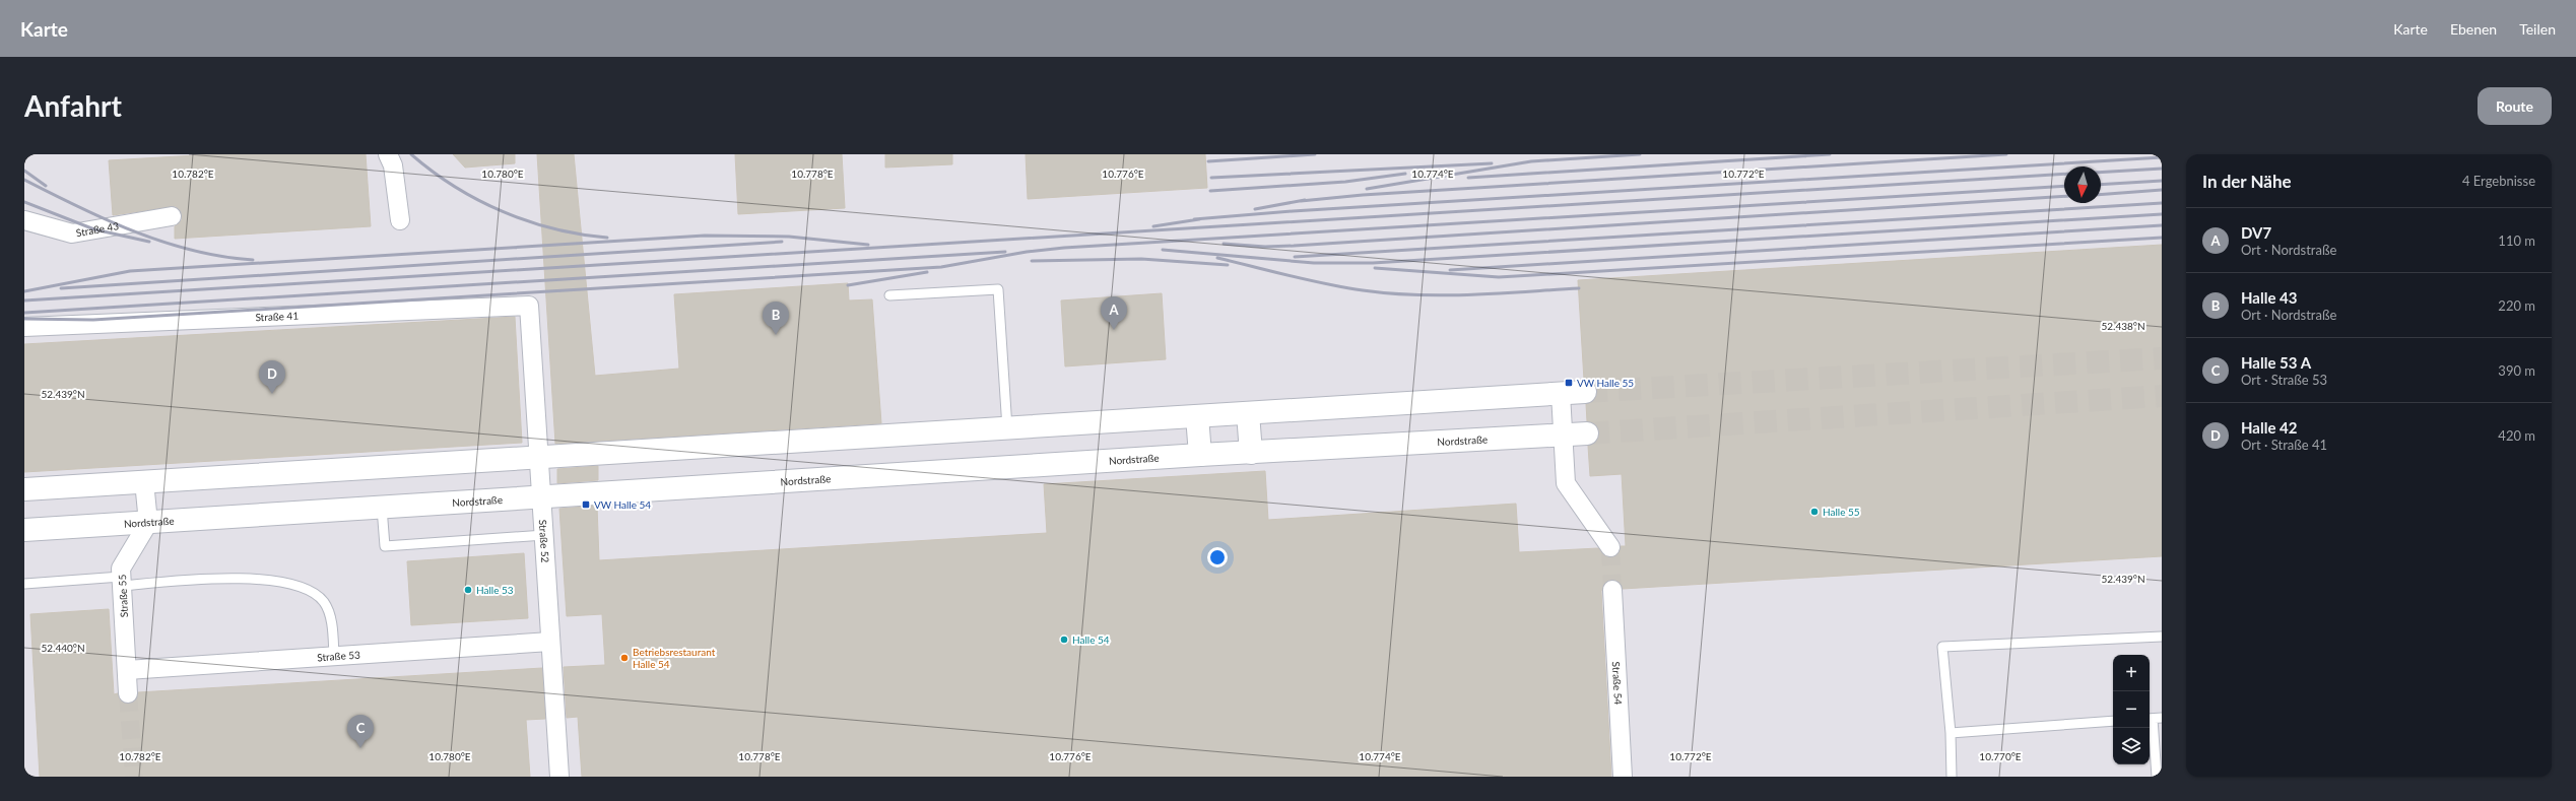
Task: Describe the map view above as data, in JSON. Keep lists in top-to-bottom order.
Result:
{
  "streets": {
    "street": [
      "Straße 43",
      "Straße 41",
      "Nordstraße",
      "Straße 52",
      "Straße 55",
      "Straße 53",
      "Straße 54"
    ]
  },
  "crossings": [
    ["Straße 41", "Straße 52"],
    ["Nordstraße", "Straße 52"],
    ["Nordstraße", "Straße 55"],
    ["Straße 52", "Straße 53"],
    ["Straße 55", "Straße 53"]
  ],
  "places": {
    "transit": ["VW Halle 55", "VW Halle 54"],
    "other": [
      "Halle 55",
      "Halle 53",
      "Halle 54",
      "Betriebsrestaurant Halle 54"
    ]
  },
  "north": "bottom",
  "page": {
    "header": "Karte",
    "nav": ["Karte", "Ebenen", "Teilen"],
    "buttons": "Route",
    "title": "Anfahrt",
    "heading": ["In der Nähe", "4 Ergebnisse"],
    "list": [
      {
        "mark": "A",
        "name": "DV7",
        "note": "Ort · Nordstraße",
        "value": "110 m"
      },
      {
        "mark": "B",
        "name": "Halle 43",
        "note": "Ort · Nordstraße",
        "value": "220 m"
      },
      {
        "mark": "C",
        "name": "Halle 53 A",
        "note": "Ort · Straße 53",
        "value": "390 m"
      },
      {
        "mark": "D",
        "name": "Halle 42",
        "note": "Ort · Straße 41",
        "value": "420 m"
      }
    ],
    "pins": [
      "A",
      "B",
      "D",
      "C"
    ],
    "map_buttons": ["+", "−"]
  },
  "coordinates": [
    "10.782°E",
    "10.778°E",
    "10.776°E",
    "10.774°E",
    "10.772°E",
    "10.780°E",
    "52.438°N",
    "52.439°N",
    "52.440°N",
    "10.770°E"
  ]
}
